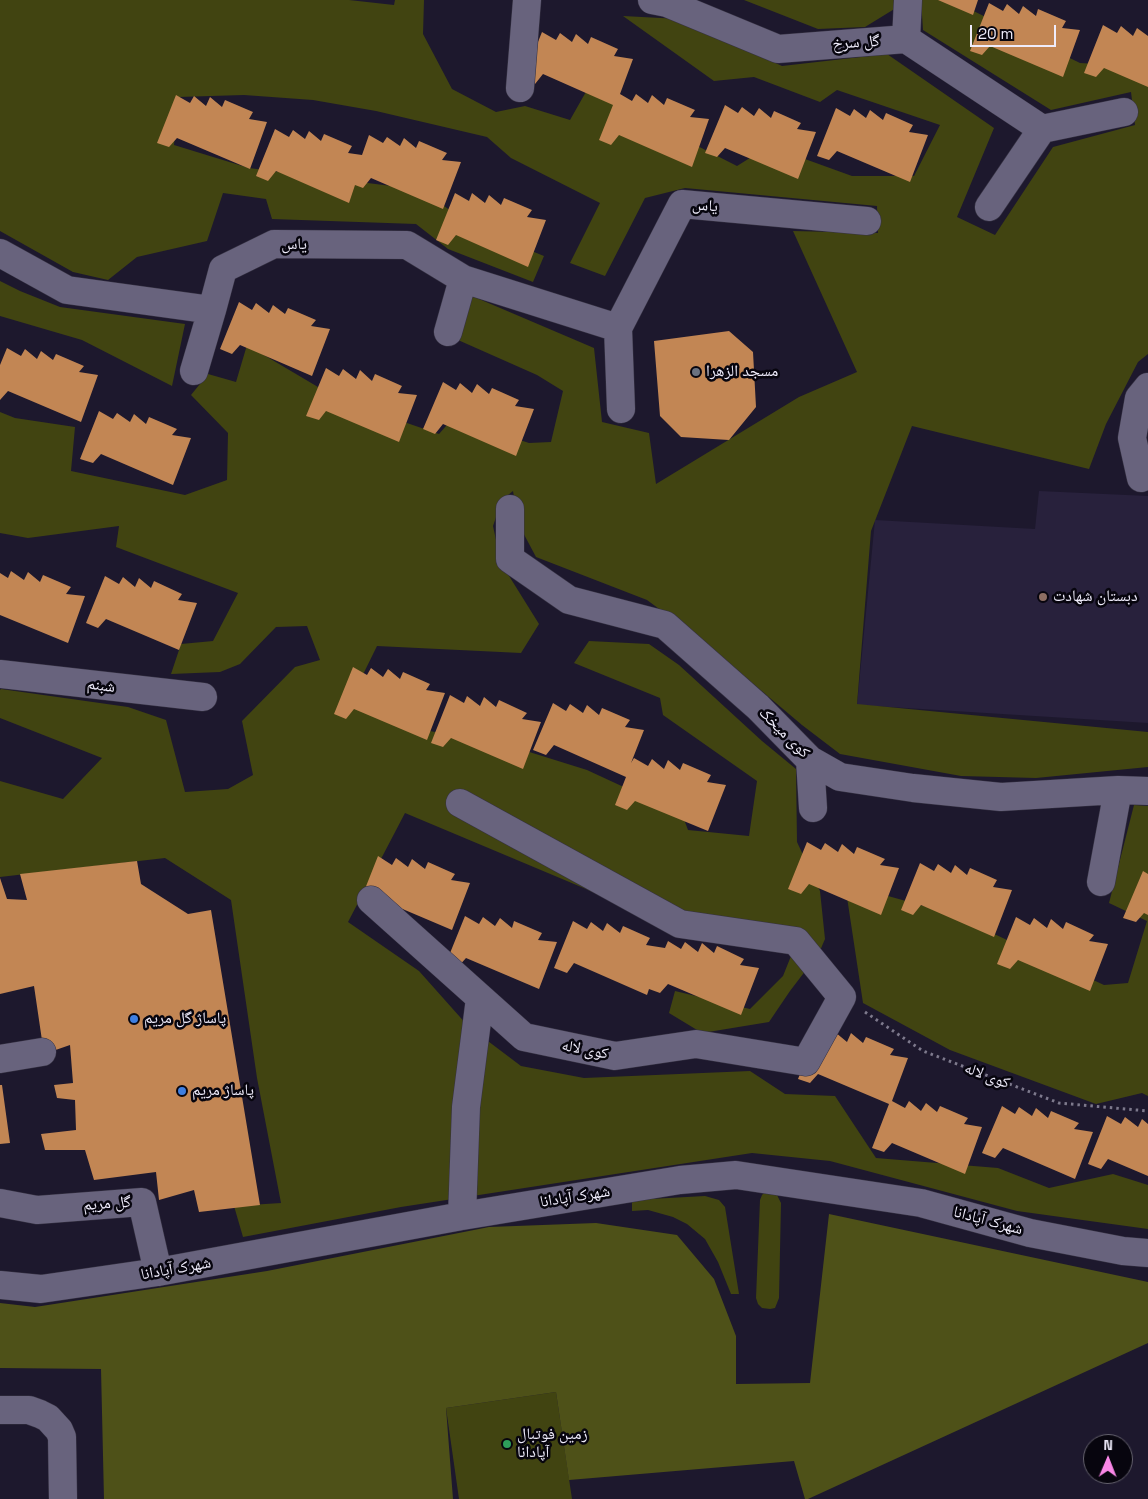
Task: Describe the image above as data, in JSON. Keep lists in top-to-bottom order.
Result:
{
  "streets": {
    "street": [
      "گل سرخ",
      "یاس",
      "شبنم",
      "کوی میخک",
      "کوی لاله",
      "شهرک آپادانا",
      "گل مریم"
    ]
  },
  "crossings": [
    ["شهرک آپادانا", "گل مریم"]
  ],
  "places": [
    "مسجد الزهرا",
    "دبستان شهادت",
    "پاساژ گل مریم",
    "پاساژ مریم",
    "زمین فوتبال آپادانا"
  ],
  "scale_bar": "20 m",
  "north": "top"
}
